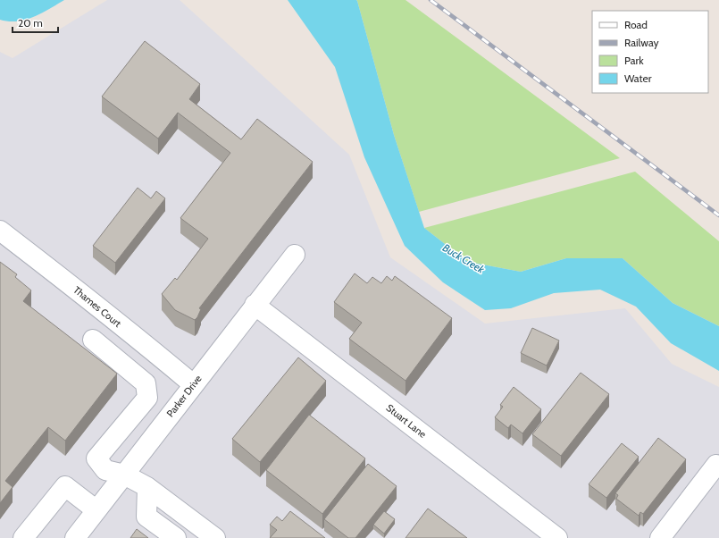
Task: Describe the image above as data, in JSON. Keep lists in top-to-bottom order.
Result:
{
  "streets": {
    "street": ["Thames Court", "Parker Drive", "Stuart Lane"]
  },
  "crossings": [
    ["Thames Court", "Parker Drive"],
    ["Parker Drive", "Stuart Lane"]
  ],
  "water": ["Buck Creek"],
  "legend": [
    "Road",
    "Railway",
    "Park",
    "Water"
  ],
  "scale_bar": "20 m"
}
